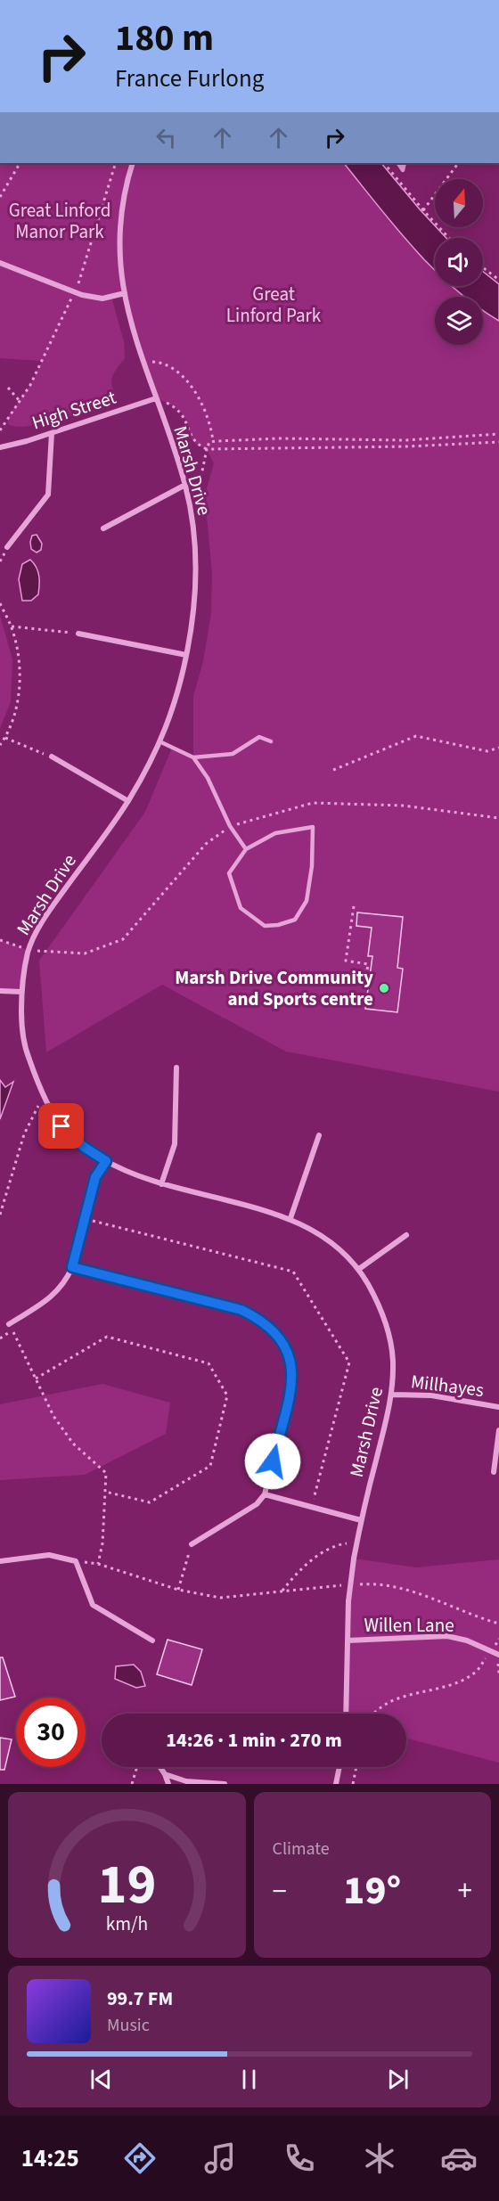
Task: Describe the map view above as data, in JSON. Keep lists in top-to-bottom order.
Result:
{
  "streets": {
    "street": [
      "High Street",
      "Marsh Drive",
      "Millhayes",
      "Willen Lane"
    ]
  },
  "crossings": [
    ["High Street", "Marsh Drive"],
    ["Marsh Drive", "Millhayes"],
    ["Marsh Drive", "Willen Lane"]
  ],
  "parks": ["Great Linford Manor Park", "Great Linford Park"],
  "places": ["Marsh Drive Community and Sports centre"],
  "north": "top",
  "page": {
    "turn": ["180 m", "France Furlong"],
    "limit": "30",
    "trip": "14:26 · 1 min · 270 m",
    "tile": "Climate",
    "heat": ["−", "19°", "+"],
    "song": ["99.7 FM", "Music"],
    "tabs": "14:25",
    "gauge": ["19", "km/h"]
  }
}
